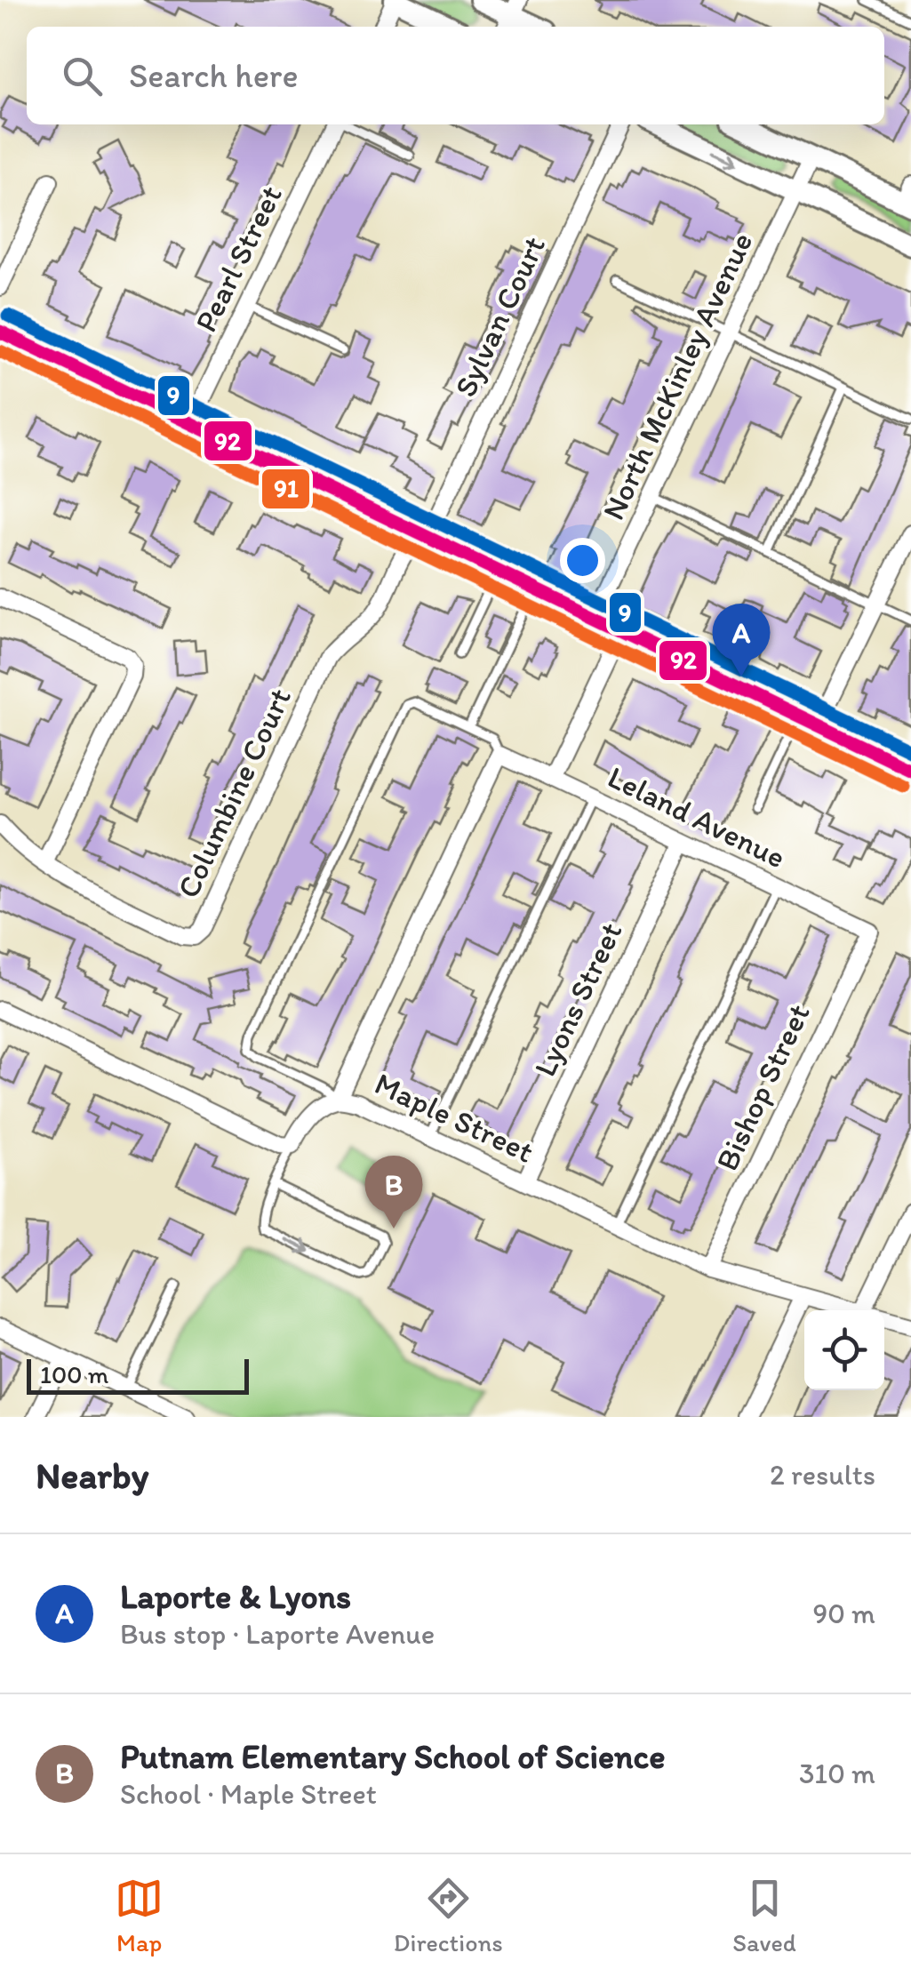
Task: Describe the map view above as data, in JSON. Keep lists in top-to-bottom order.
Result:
{
  "streets": {
    "street": [
      "Pearl Street",
      "Sylvan Court",
      "North McKinley Avenue",
      "Columbine Court",
      "Leland Avenue",
      "Lyons Street",
      "Bishop Street",
      "Maple Street"
    ]
  },
  "crossings": [
    ["Sylvan Court", "Columbine Court"],
    ["Leland Avenue", "Lyons Street"],
    ["Leland Avenue", "Bishop Street"],
    ["Lyons Street", "Maple Street"],
    ["Bishop Street", "Maple Street"]
  ],
  "lines": ["transit line 9", "transit line 92", "transit line 91"],
  "scale_bar": "100 m",
  "page": {
    "search": "Search here",
    "pins": ["A", "B"],
    "scale": "100 m",
    "heading": ["Nearby", "2 results"],
    "list": [
      {
        "mark": "A",
        "name": "Laporte & Lyons",
        "note": "Bus stop · Laporte Avenue",
        "value": "90 m"
      },
      {
        "mark": "B",
        "name": "Putnam Elementary School of Science",
        "note": "School · Maple Street",
        "value": "310 m"
      }
    ],
    "nav": ["Map", "Directions", "Saved"]
  }
}
